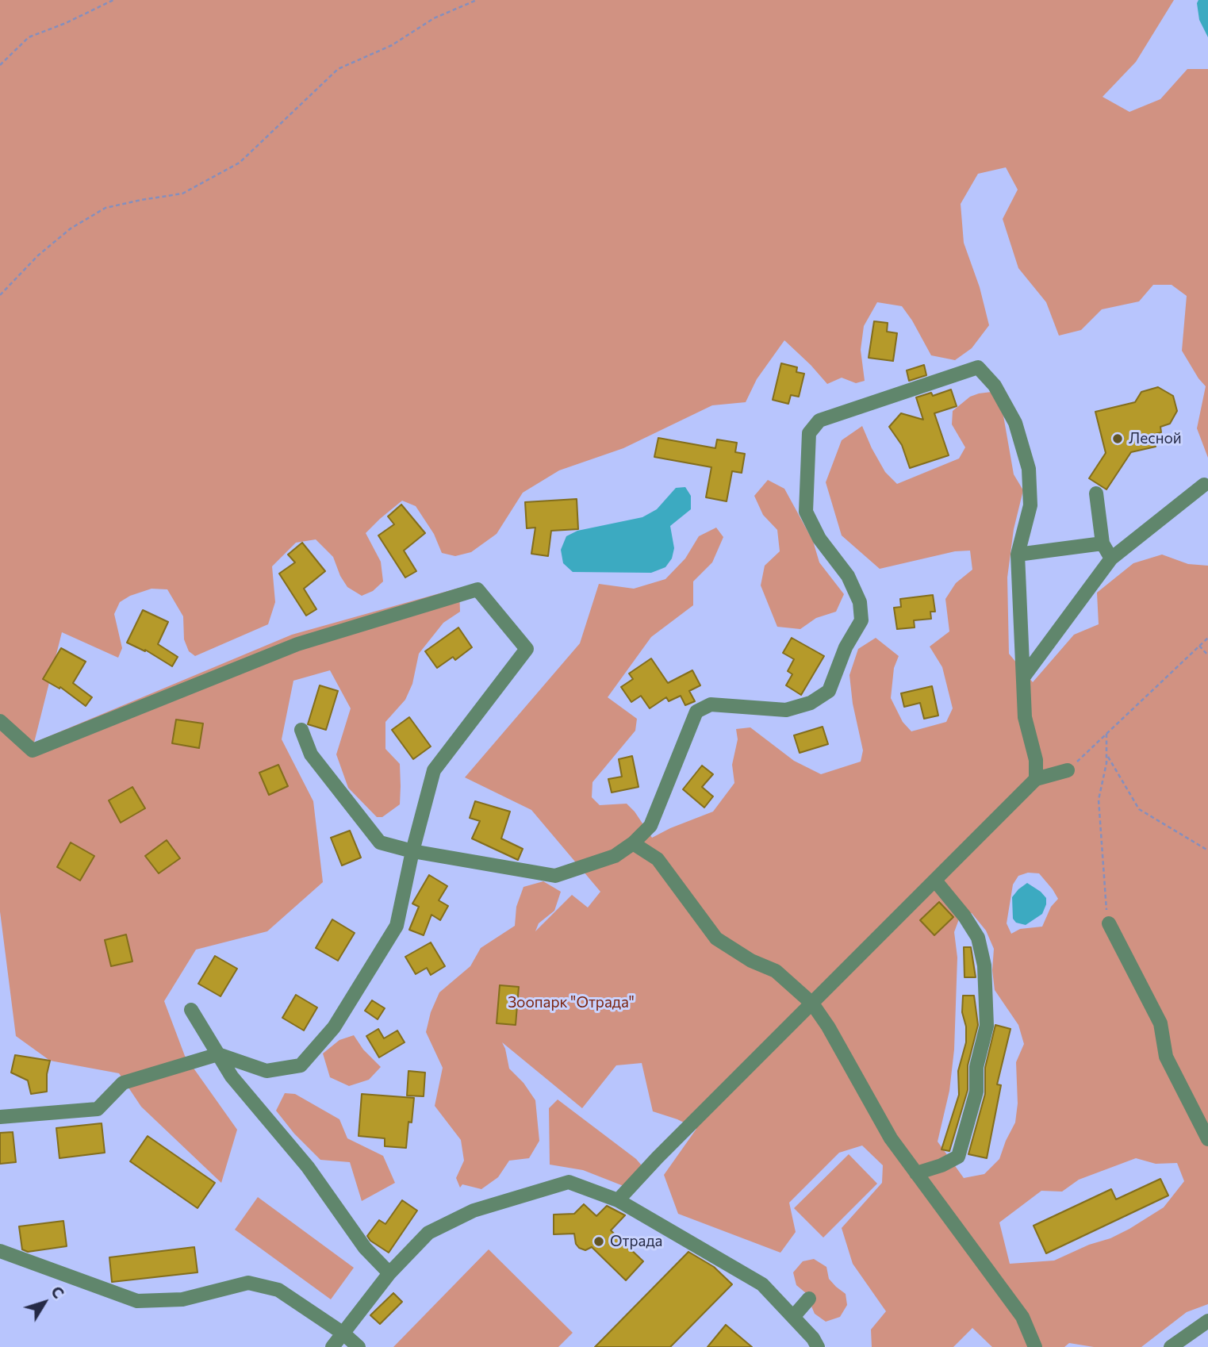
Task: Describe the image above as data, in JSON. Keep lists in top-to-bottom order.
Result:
{
  "parks": ["Зоопарк \"Отрада\""],
  "places": ["Лесной", "Отрада"],
  "north": "top right"
}
